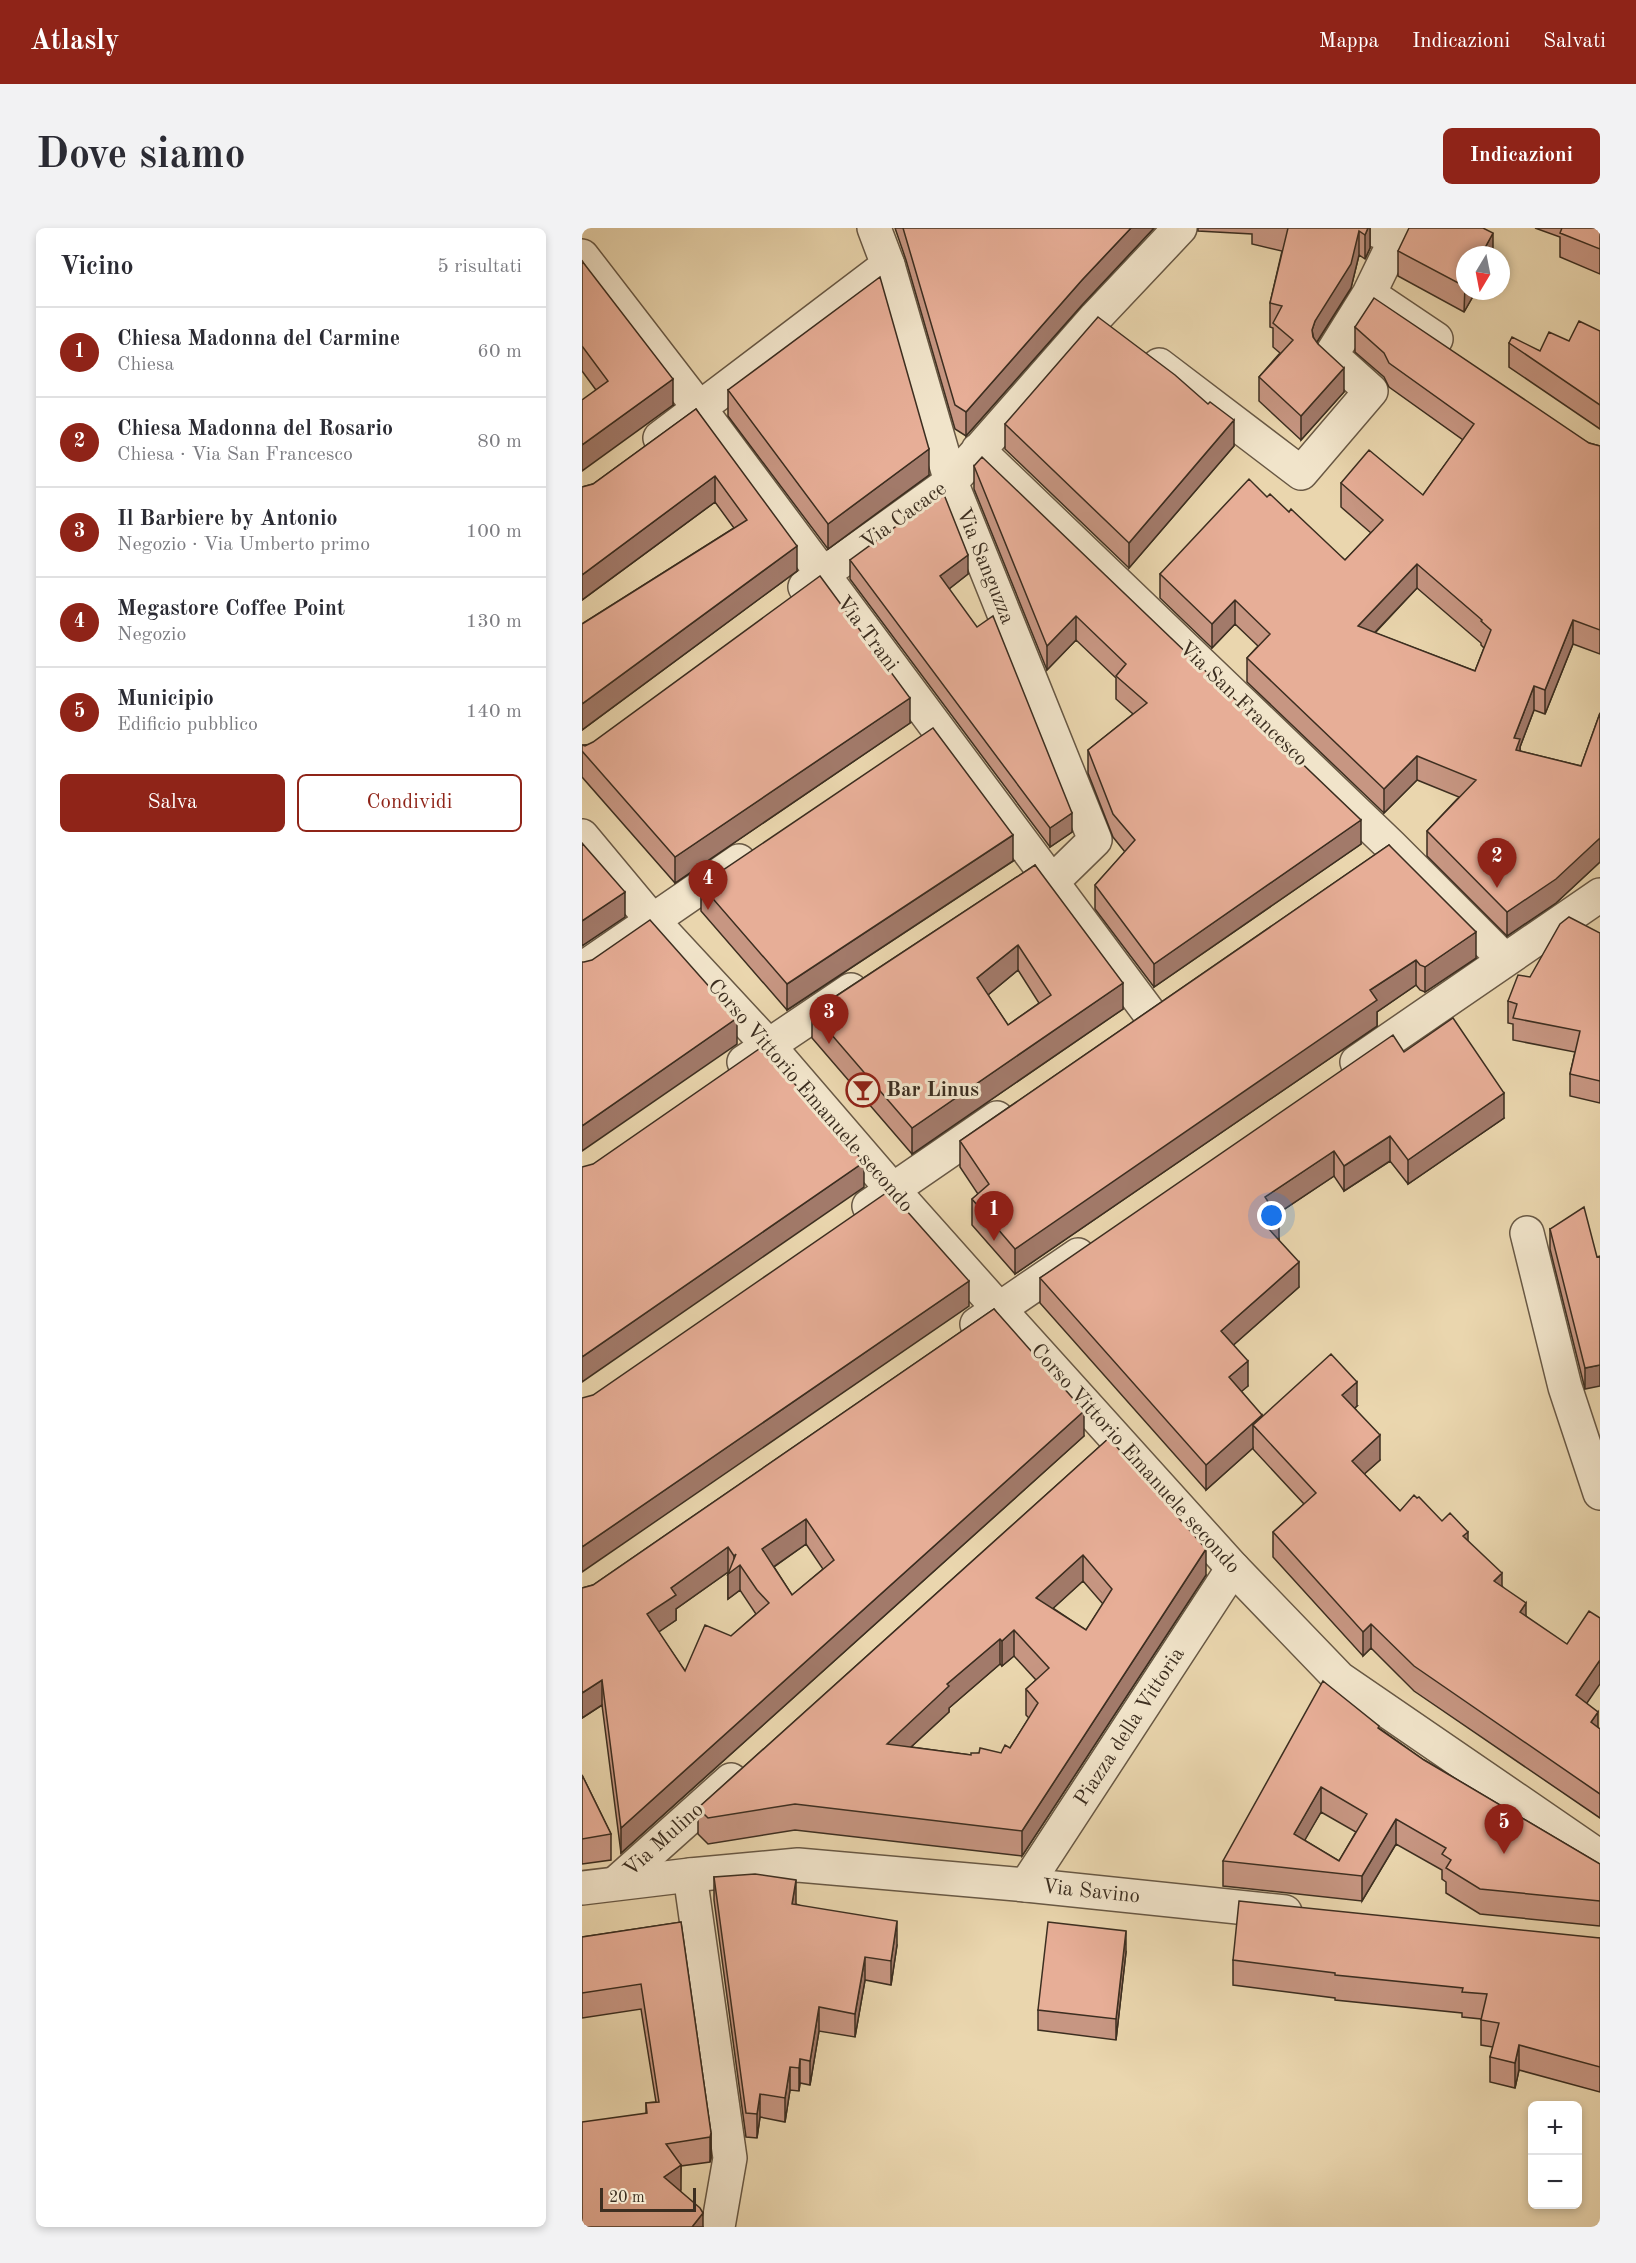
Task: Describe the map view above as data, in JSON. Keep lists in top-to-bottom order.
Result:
{
  "streets": {
    "street": [
      "Via Cacace",
      "Via Sanguzza",
      "Via Trani",
      "Via San Francesco",
      "Corso Vittorio Emanuele secondo",
      "Piazza della Vittoria",
      "Via Mulino",
      "Via Savino"
    ]
  },
  "crossings": [
    ["Via Cacace", "Via Sanguzza"],
    ["Via Cacace", "Via Trani"],
    ["Via Cacace", "Via San Francesco"],
    ["Via Sanguzza", "Via Trani"],
    ["Corso Vittorio Emanuele secondo", "Piazza della Vittoria"],
    ["Piazza della Vittoria", "Via Savino"],
    ["Via Mulino", "Via Savino"]
  ],
  "places": {
    "bar": ["Bar Linus"]
  },
  "scale_bar": "20 m",
  "north": "bottom",
  "page": {
    "header": "Atlasly",
    "nav": ["Mappa", "Indicazioni", "Salvati"],
    "buttons": [
      "Indicazioni",
      ["Salva", "Condividi"]
    ],
    "title": "Dove siamo",
    "heading": ["Vicino", "5 risultati"],
    "list": [
      {
        "mark": "1",
        "name": "Chiesa Madonna del Carmine",
        "note": "Chiesa",
        "value": "60 m"
      },
      {
        "mark": "2",
        "name": "Chiesa Madonna del Rosario",
        "note": "Chiesa · Via San Francesco",
        "value": "80 m"
      },
      {
        "mark": "3",
        "name": "Il Barbiere by Antonio",
        "note": "Negozio · Via Umberto primo",
        "value": "100 m"
      },
      {
        "mark": "4",
        "name": "Megastore Coffee Point",
        "note": "Negozio",
        "value": "130 m"
      },
      {
        "mark": "5",
        "name": "Municipio",
        "note": "Edificio pubblico",
        "value": "140 m"
      }
    ],
    "pins": [
      "2",
      "4",
      "3",
      "1",
      "5"
    ],
    "map_buttons": ["+", "−"],
    "scale": "20 m"
  }
}
